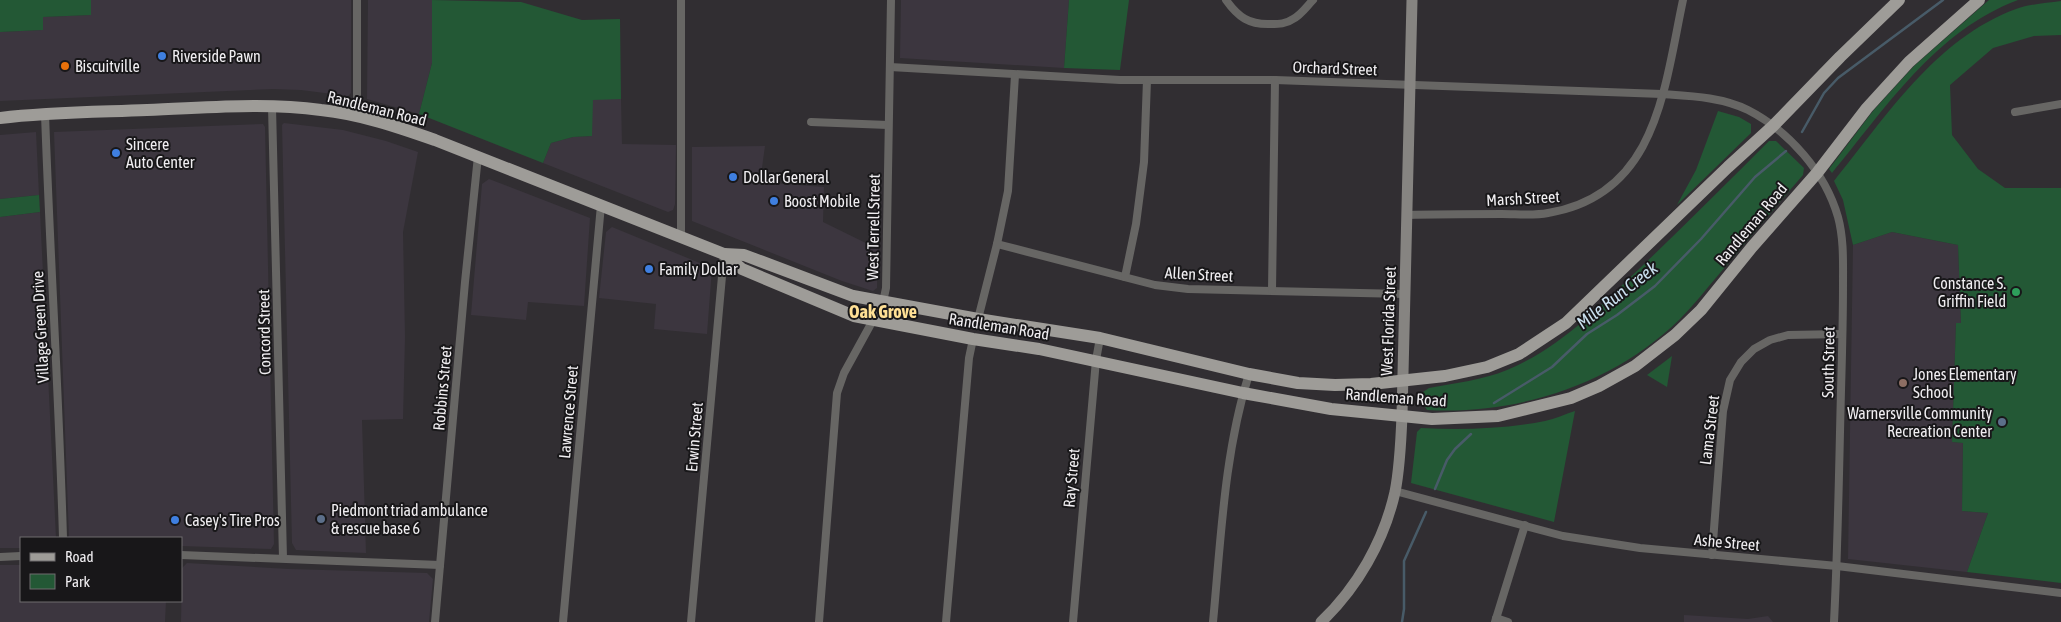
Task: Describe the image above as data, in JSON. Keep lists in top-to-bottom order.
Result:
{
  "streets": {
    "main road": ["Randleman Road", "West Florida Street"],
    "street": [
      "Orchard Street",
      "Marsh Street",
      "West Terrell Street",
      "Allen Street",
      "Village Green Drive",
      "Concord Street",
      "South Street",
      "Robbins Street",
      "Lawrence Street",
      "Lama Street",
      "Erwin Street",
      "Ray Street",
      "Ashe Street"
    ]
  },
  "crossings": [
    ["Orchard Street", "Randleman Road"],
    ["Orchard Street", "Marsh Street"],
    ["Orchard Street", "West Terrell Street"],
    ["Orchard Street", "West Florida Street"],
    ["Orchard Street", "South Street"],
    ["Randleman Road", "West Terrell Street"],
    ["Randleman Road", "West Florida Street"],
    ["Randleman Road", "Village Green Drive"],
    ["Randleman Road", "Concord Street"],
    ["Randleman Road", "South Street"],
    ["Randleman Road", "Robbins Street"],
    ["Randleman Road", "Lawrence Street"],
    ["Randleman Road", "Erwin Street"],
    ["Randleman Road", "Ray Street"],
    ["Marsh Street", "West Florida Street"],
    ["Allen Street", "West Florida Street"],
    ["West Florida Street", "Ashe Street"],
    ["South Street", "Lama Street"],
    ["South Street", "Ashe Street"],
    ["Lama Street", "Ashe Street"]
  ],
  "districts": ["Oak Grove"],
  "water": ["Mile Run Creek"],
  "places": [
    "Riverside Pawn",
    "Biscuitville",
    "Sincere Auto Center",
    "Dollar General",
    "Boost Mobile",
    "Family Dollar",
    "Constance S. Griffin Field",
    "Jones Elementary School",
    "Warnersville Community Recreation Center",
    "Piedmont triad ambulance & rescue base 6",
    "Casey's Tire Pros"
  ],
  "legend": ["Road", "Park"]
}
